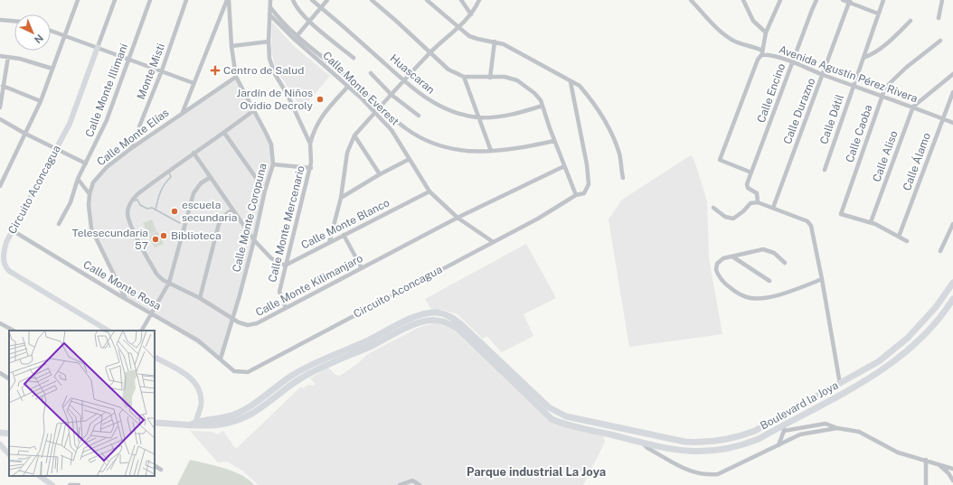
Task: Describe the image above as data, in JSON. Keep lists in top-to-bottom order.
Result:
{
  "streets": {
    "main road": ["Boulevard la Joya"],
    "street": [
      "Monte Misti",
      "Huascaran",
      "Avenida Agustín Pérez Rivera",
      "Calle Monte Everest",
      "Calle Monte Illimani",
      "Calle Encino",
      "Calle Durazno",
      "Calle Dátil",
      "Calle Caoba",
      "Calle Monte Elías",
      "Calle Aliso",
      "Calle Álamo",
      "Circuito Aconcagua",
      "Calle Monte Coropuna",
      "Calle Monte Mercenario",
      "Calle Monte Blanco",
      "Calle Monte Rosa",
      "Calle Monte Kilimanjaro"
    ]
  },
  "crossings": [
    ["Monte Misti", "Calle Monte Elías"],
    ["Avenida Agustín Pérez Rivera", "Calle Encino"],
    ["Avenida Agustín Pérez Rivera", "Calle Durazno"],
    ["Avenida Agustín Pérez Rivera", "Calle Dátil"],
    ["Avenida Agustín Pérez Rivera", "Calle Caoba"],
    ["Avenida Agustín Pérez Rivera", "Calle Aliso"],
    ["Avenida Agustín Pérez Rivera", "Calle Álamo"],
    ["Calle Monte Everest", "Circuito Aconcagua"],
    ["Calle Monte Everest", "Calle Monte Mercenario"],
    ["Calle Monte Everest", "Calle Monte Blanco"],
    ["Calle Monte Everest", "Calle Monte Kilimanjaro"],
    ["Calle Caoba", "Calle Aliso"],
    ["Calle Monte Elías", "Calle Monte Coropuna"],
    ["Calle Monte Elías", "Calle Monte Rosa"],
    ["Circuito Aconcagua", "Calle Monte Coropuna"],
    ["Circuito Aconcagua", "Calle Monte Rosa"],
    ["Calle Monte Coropuna", "Calle Monte Rosa"],
    ["Calle Monte Coropuna", "Calle Monte Kilimanjaro"],
    ["Calle Monte Mercenario", "Calle Monte Blanco"],
    ["Calle Monte Mercenario", "Calle Monte Kilimanjaro"]
  ],
  "districts": ["Parque industrial La Joya"],
  "places": {
    "health": ["Centro de Salud"],
    "other": [
      "Jardín de Niños Ovidio Decroly",
      "escuela secundaria",
      "Biblioteca",
      "Telesecundaria 57"
    ]
  },
  "north": "bottom right"
}
